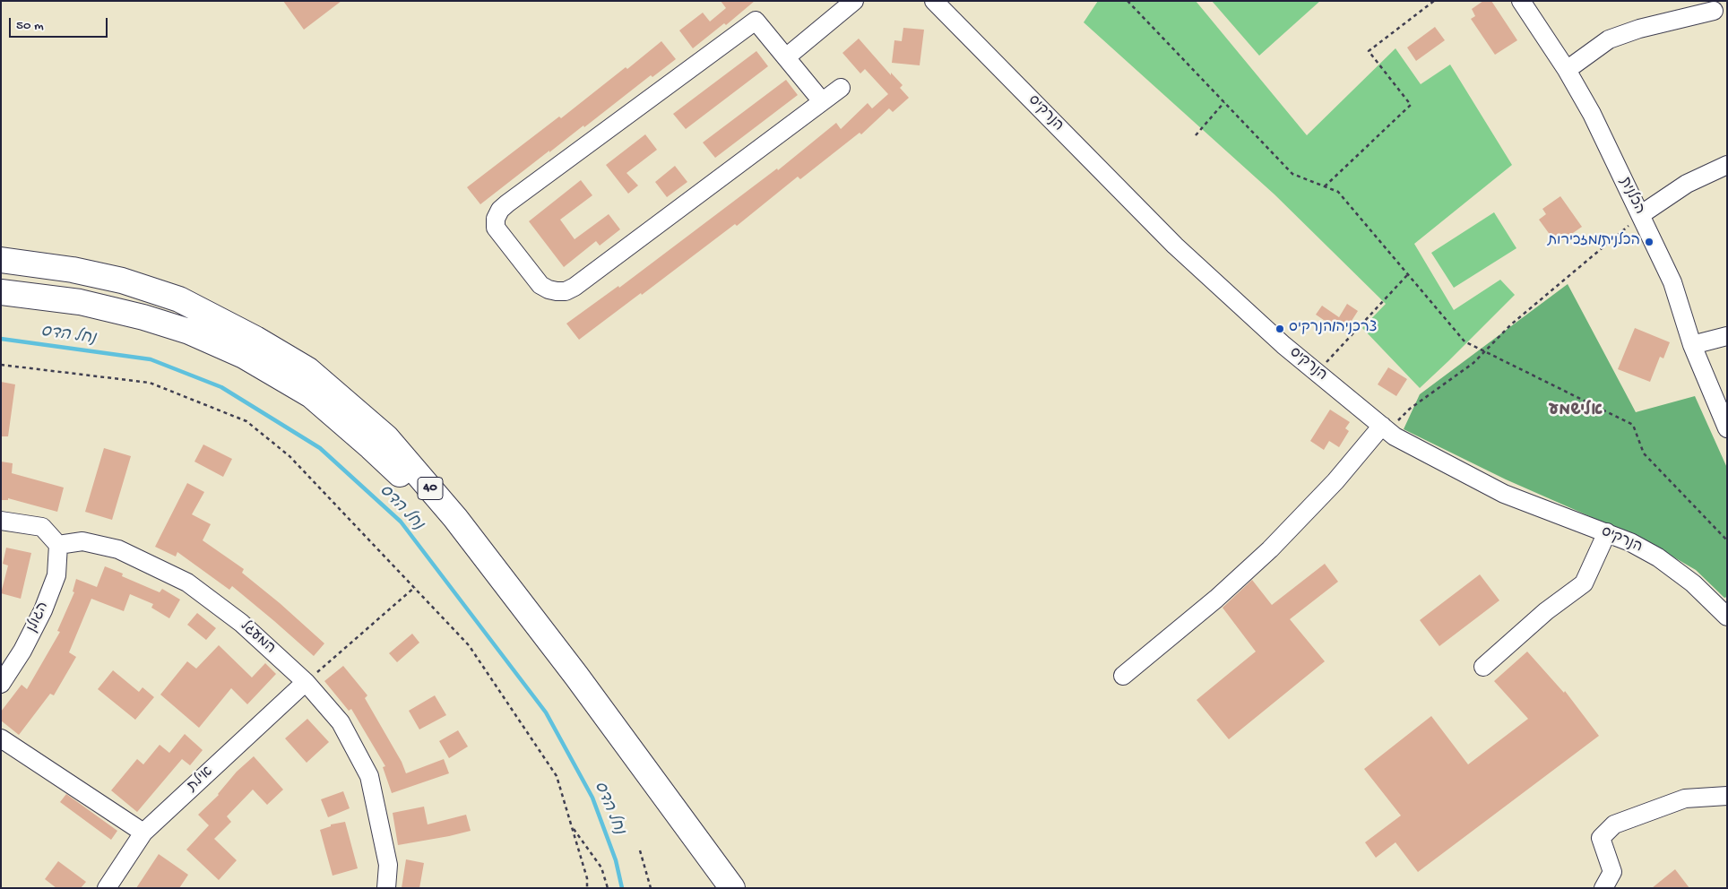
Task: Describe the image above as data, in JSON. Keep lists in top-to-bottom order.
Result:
{
  "streets": {
    "highway": ["40"],
    "street": [
      "הנרקיס",
      "הכלנית",
      "הגולן",
      "המעגל",
      "אילת"
    ]
  },
  "crossings": [
    ["הגולן", "המעגל"],
    ["המעגל", "אילת"]
  ],
  "districts": ["אלישמע"],
  "water": ["נחל הדס"],
  "places": ["הכלנית/מזכירות", "צרכניה/הנרקיס"],
  "scale_bar": "50 m"
}
